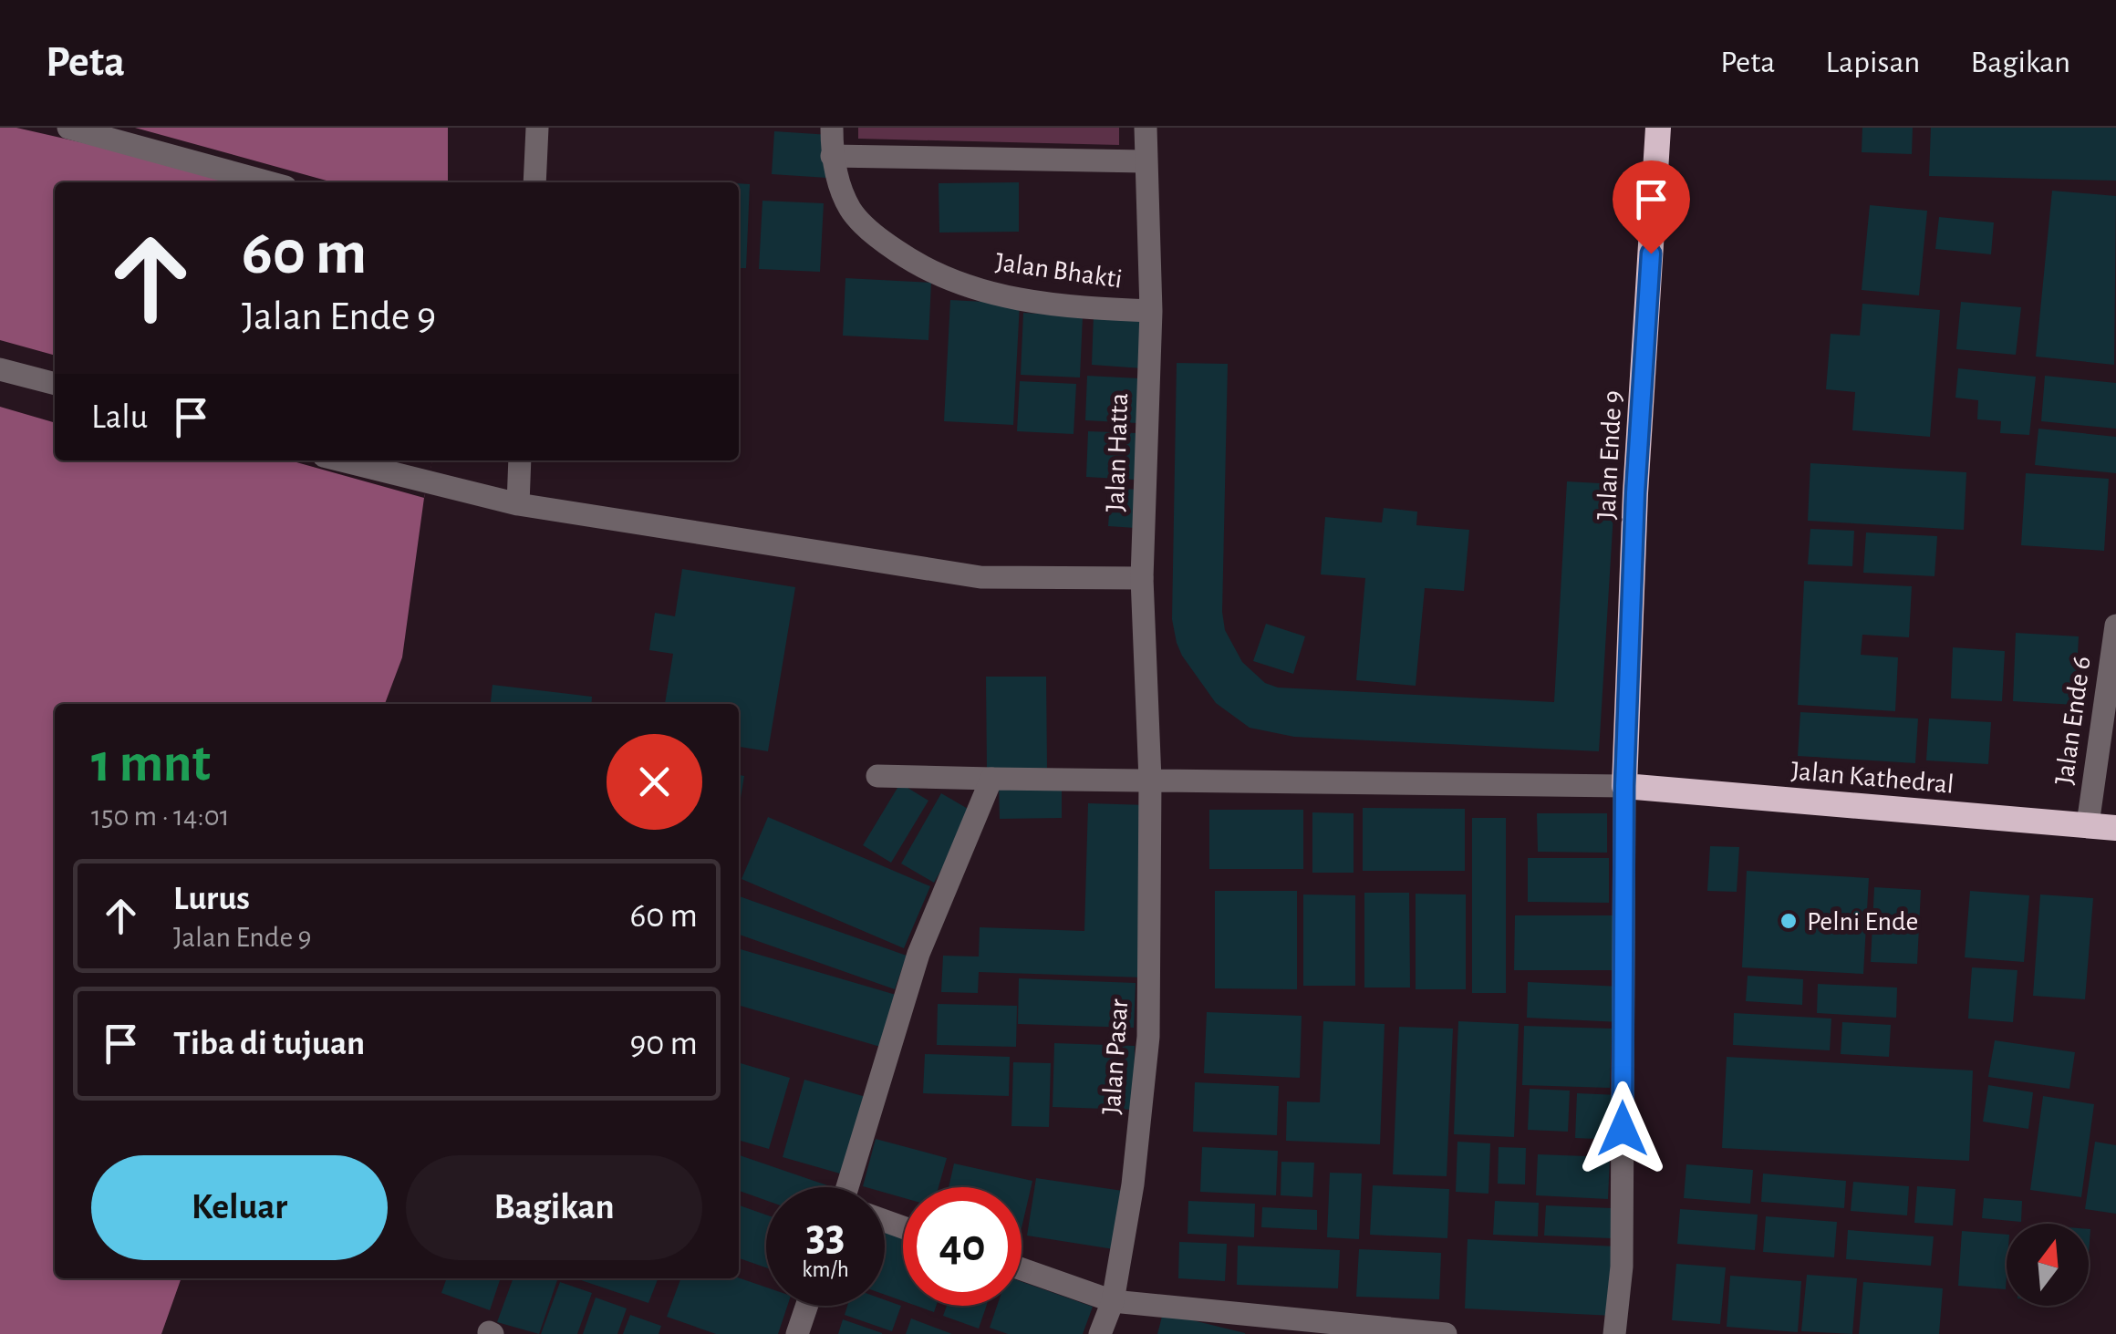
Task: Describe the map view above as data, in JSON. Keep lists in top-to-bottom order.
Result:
{
  "streets": {
    "highway": ["Jalan Ende 9", "Jalan Kathedral"],
    "street": [
      "Jalan Bhakti",
      "Jalan Hatta",
      "Jalan Ende 6",
      "Jalan Pasar"
    ]
  },
  "crossings": [
    ["Jalan Bhakti", "Jalan Hatta"],
    ["Jalan Hatta", "Jalan Pasar"],
    ["Jalan Ende 9", "Jalan Kathedral"],
    ["Jalan Ende 6", "Jalan Kathedral"]
  ],
  "places": ["Pelni Ende"],
  "north": "top",
  "page": {
    "header": "Peta",
    "nav": ["Peta", "Lapisan", "Bagikan"],
    "turn": ["60 m", "Jalan Ende 9"],
    "then": "Lalu",
    "heading": ["1 mnt", "150 m · 14:01"],
    "list": [
      {
        "name": "Lurus",
        "note": "Jalan Ende 9",
        "value": "60 m"
      },
      {
        "name": "Tiba di tujuan",
        "value": "90 m"
      }
    ],
    "buttons": ["Keluar", "Bagikan"],
    "speed": "33 km/h",
    "limit": "40"
  }
}
